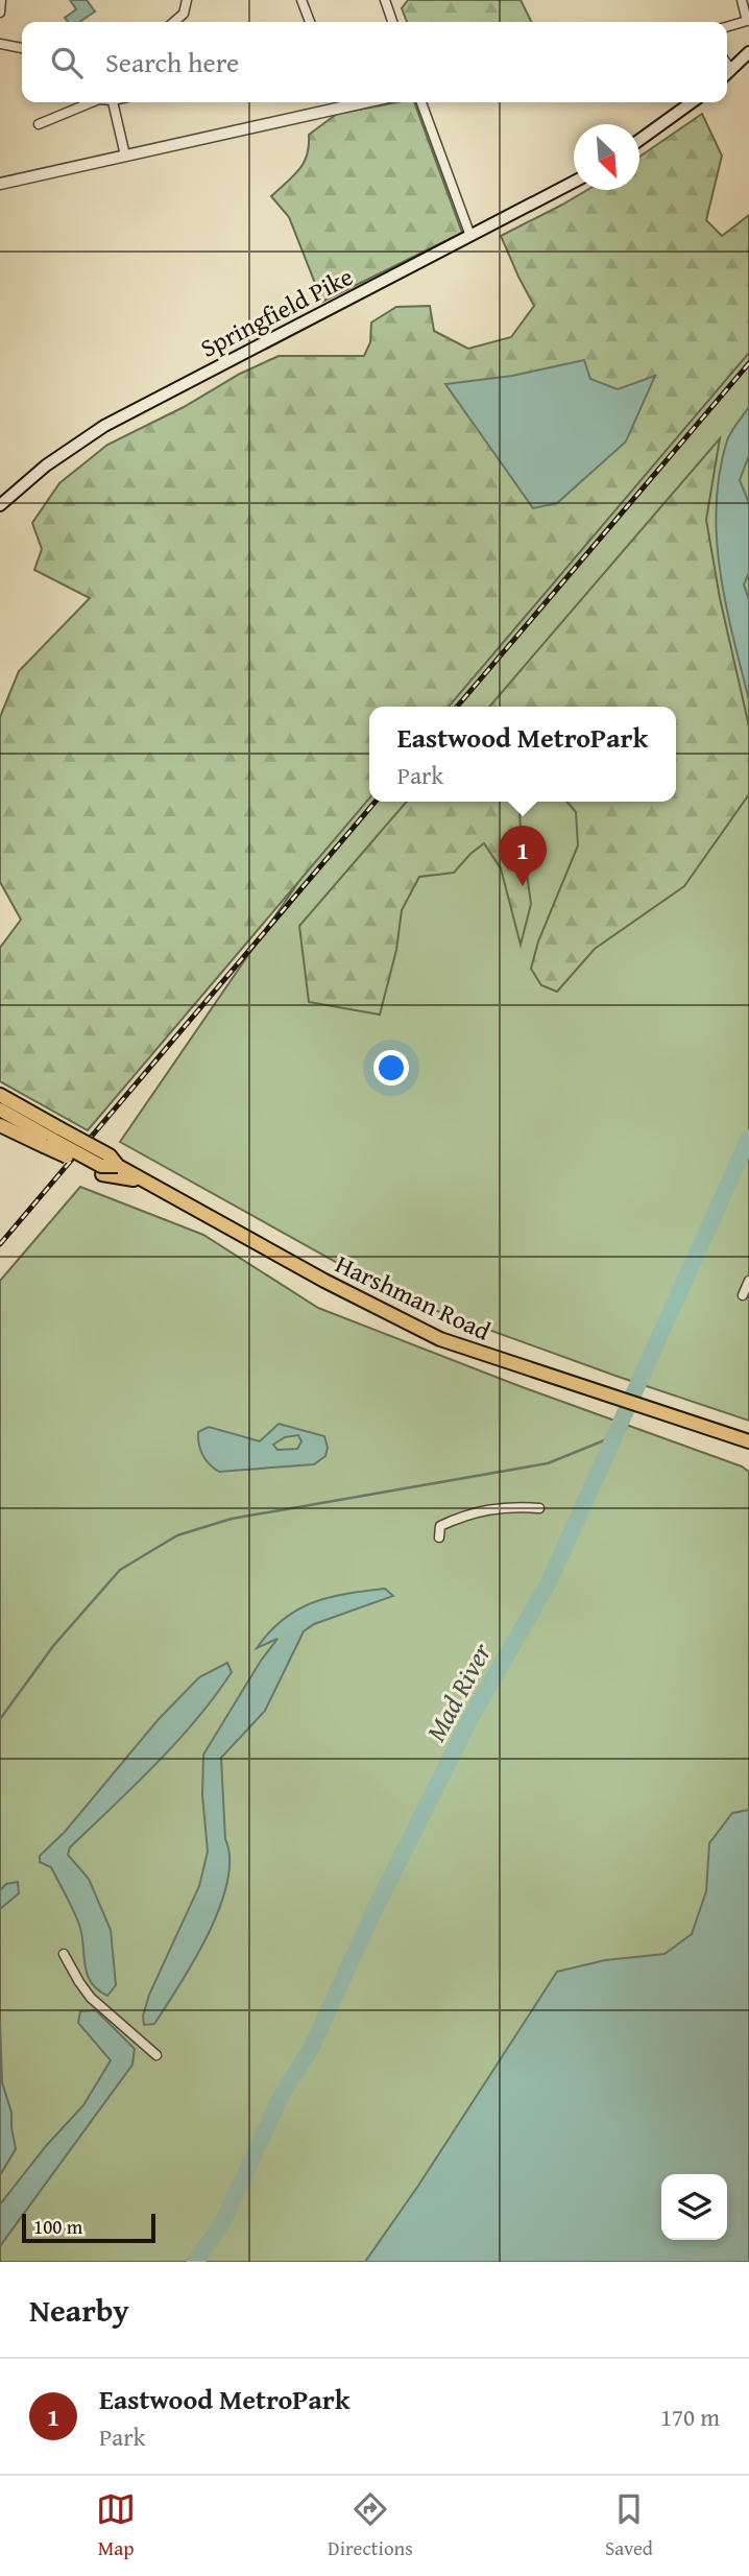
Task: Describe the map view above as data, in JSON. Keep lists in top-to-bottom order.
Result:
{
  "streets": {
    "main road": ["Springfield Pike", "Harshman Road"]
  },
  "water": ["Mad River"],
  "scale_bar": "100 m",
  "north": "bottom right",
  "page": {
    "search": "Search here",
    "popup": ["Eastwood MetroPark", "Park"],
    "pins": "1",
    "scale": "100 m",
    "heading": "Nearby",
    "list": [
      {
        "mark": "1",
        "name": "Eastwood MetroPark",
        "note": "Park",
        "value": "170 m"
      }
    ],
    "nav": ["Map", "Directions", "Saved"]
  }
}
